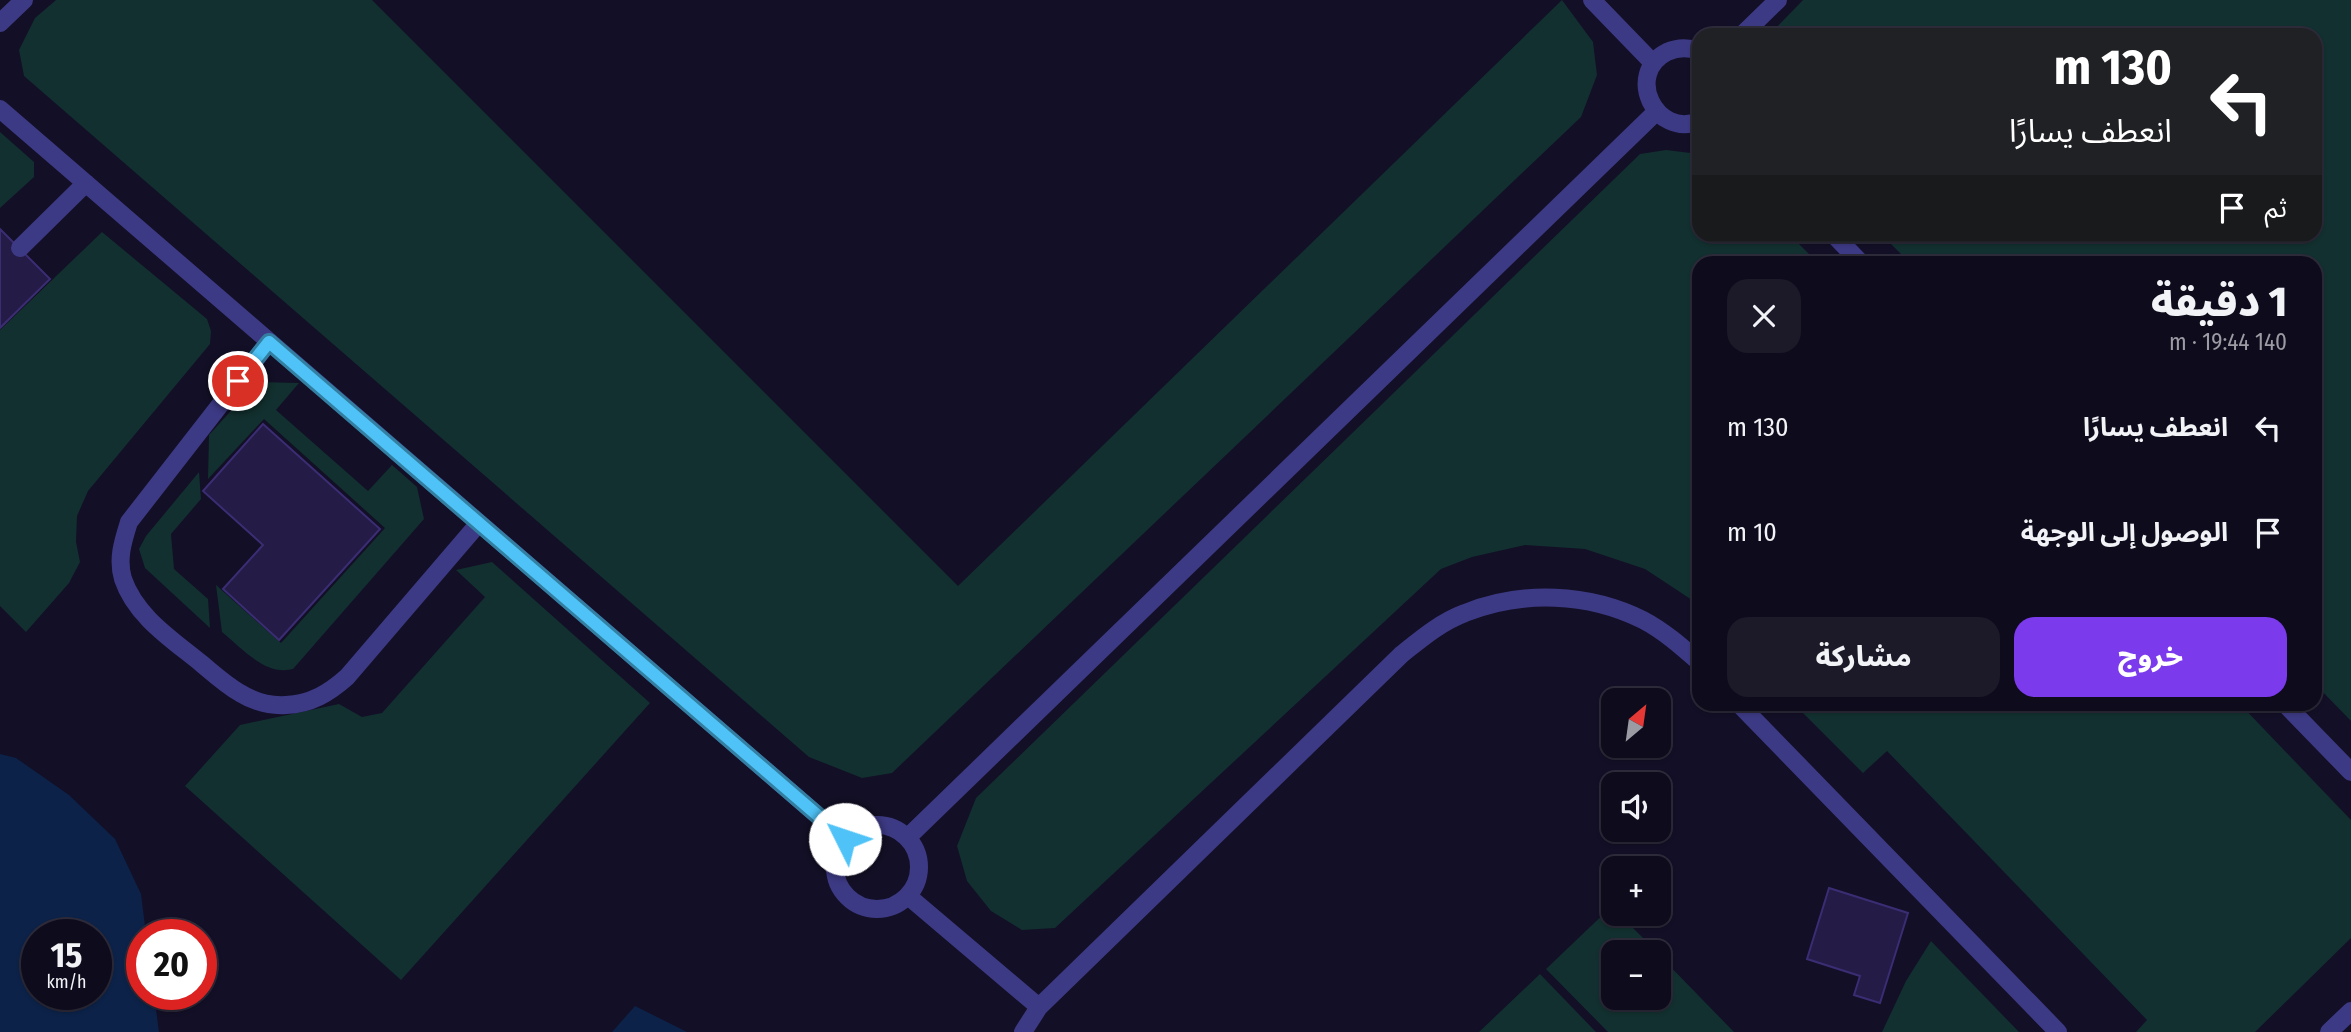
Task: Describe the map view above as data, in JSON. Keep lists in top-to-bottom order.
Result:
{
  "north": "top right",
  "page": {
    "turn": ["130 m", "انعطف يسارًا"],
    "then": "ثم",
    "heading": ["1 دقيقة", "140 m · 19:44"],
    "list": [
      {
        "name": "انعطف يسارًا",
        "value": "130 m"
      },
      {
        "name": "الوصول إلى الوجهة",
        "value": "10 m"
      }
    ],
    "buttons": ["خروج", "مشاركة"],
    "map_buttons": ["+", "−"],
    "speed": "15 km/h",
    "limit": "20"
  }
}
